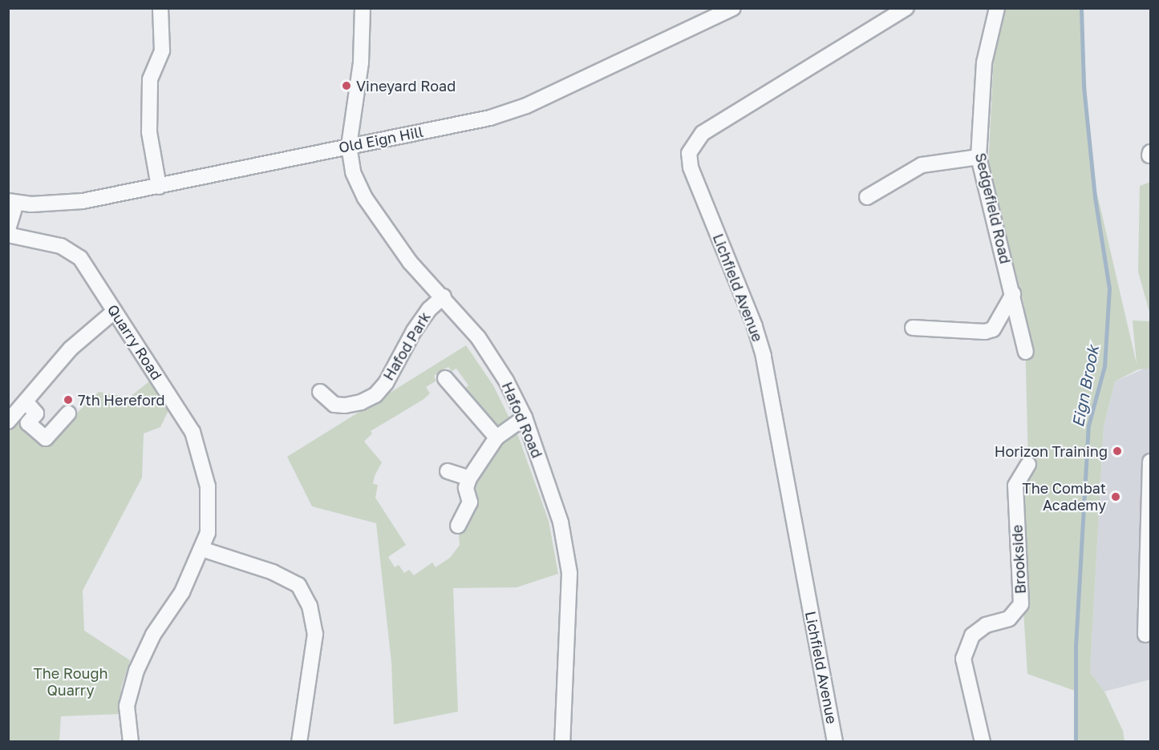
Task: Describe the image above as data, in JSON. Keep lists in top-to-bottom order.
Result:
{
  "streets": {
    "street": [
      "Old Eign Hill",
      "Sedgefield Road",
      "Lichfield Avenue",
      "Quarry Road",
      "Hafod Park",
      "Hafod Road",
      "Brookside"
    ]
  },
  "crossings": [
    ["Old Eign Hill", "Hafod Road"],
    ["Hafod Park", "Hafod Road"]
  ],
  "water": ["Eign Brook"],
  "parks": ["The Rough Quarry"],
  "places": [
    "Vineyard Road",
    "7th Hereford",
    "Horizon Training",
    "The Combat Academy"
  ]
}
